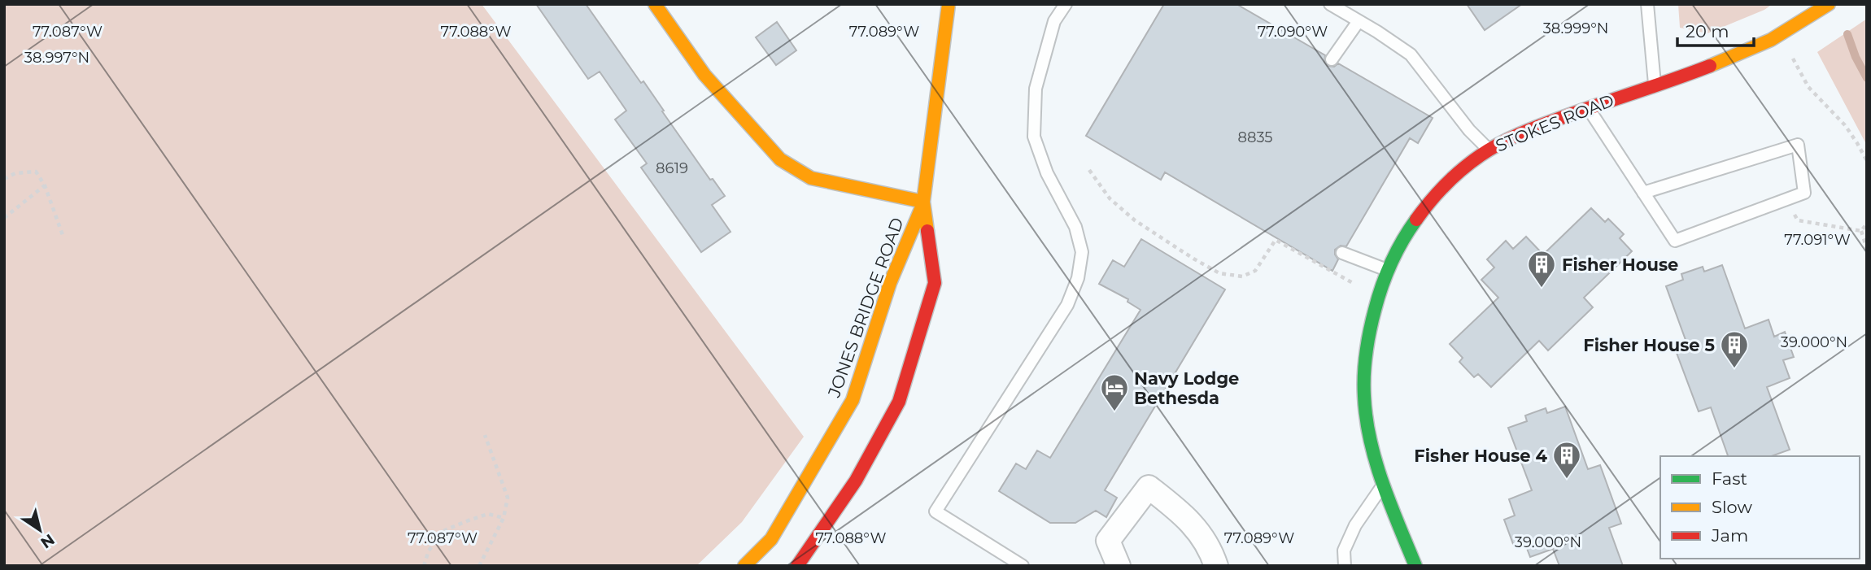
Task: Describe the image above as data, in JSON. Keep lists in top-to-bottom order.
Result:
{
  "streets": {
    "street": ["STOKES ROAD", "JONES BRIDGE ROAD"]
  },
  "places": {
    "building": ["Fisher House", "Fisher House 5", "Fisher House 4"],
    "hotel": ["Navy Lodge Bethesda"]
  },
  "house_numbers": ["8835", "8619"],
  "legend": ["Fast", "Slow", "Jam"],
  "scale_bar": "20 m",
  "north": "bottom right",
  "coordinates": [
    "38.999°N",
    "77.087°W",
    "77.088°W",
    "77.090°W",
    "77.089°W",
    "38.997°N",
    "77.091°W",
    "39.000°N"
  ]
}
